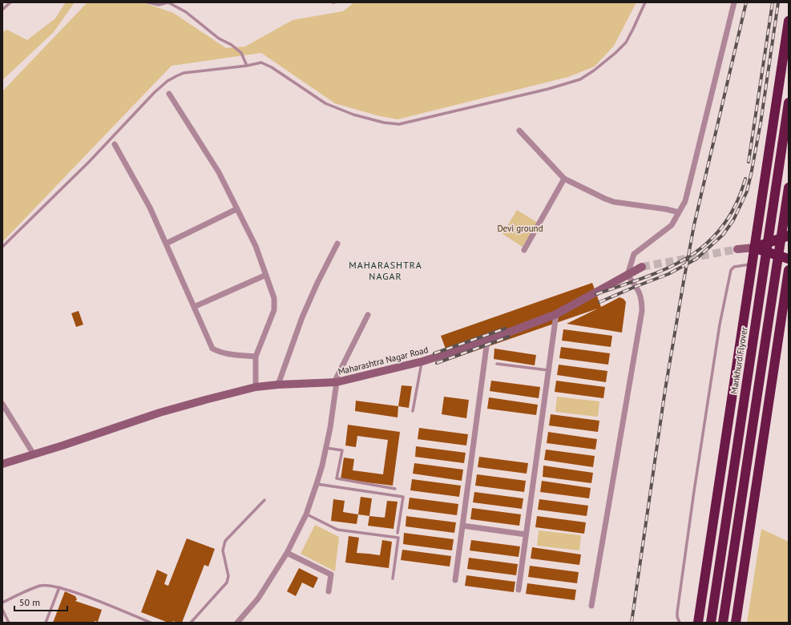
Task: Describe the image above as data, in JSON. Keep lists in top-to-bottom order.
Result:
{
  "streets": {
    "highway": ["Mankhurd Flyover"],
    "street": ["Maharashtra Nagar Road"]
  },
  "districts": ["MAHARASHTRA NAGAR"],
  "parks": ["Devi ground"],
  "scale_bar": "50 m"
}
